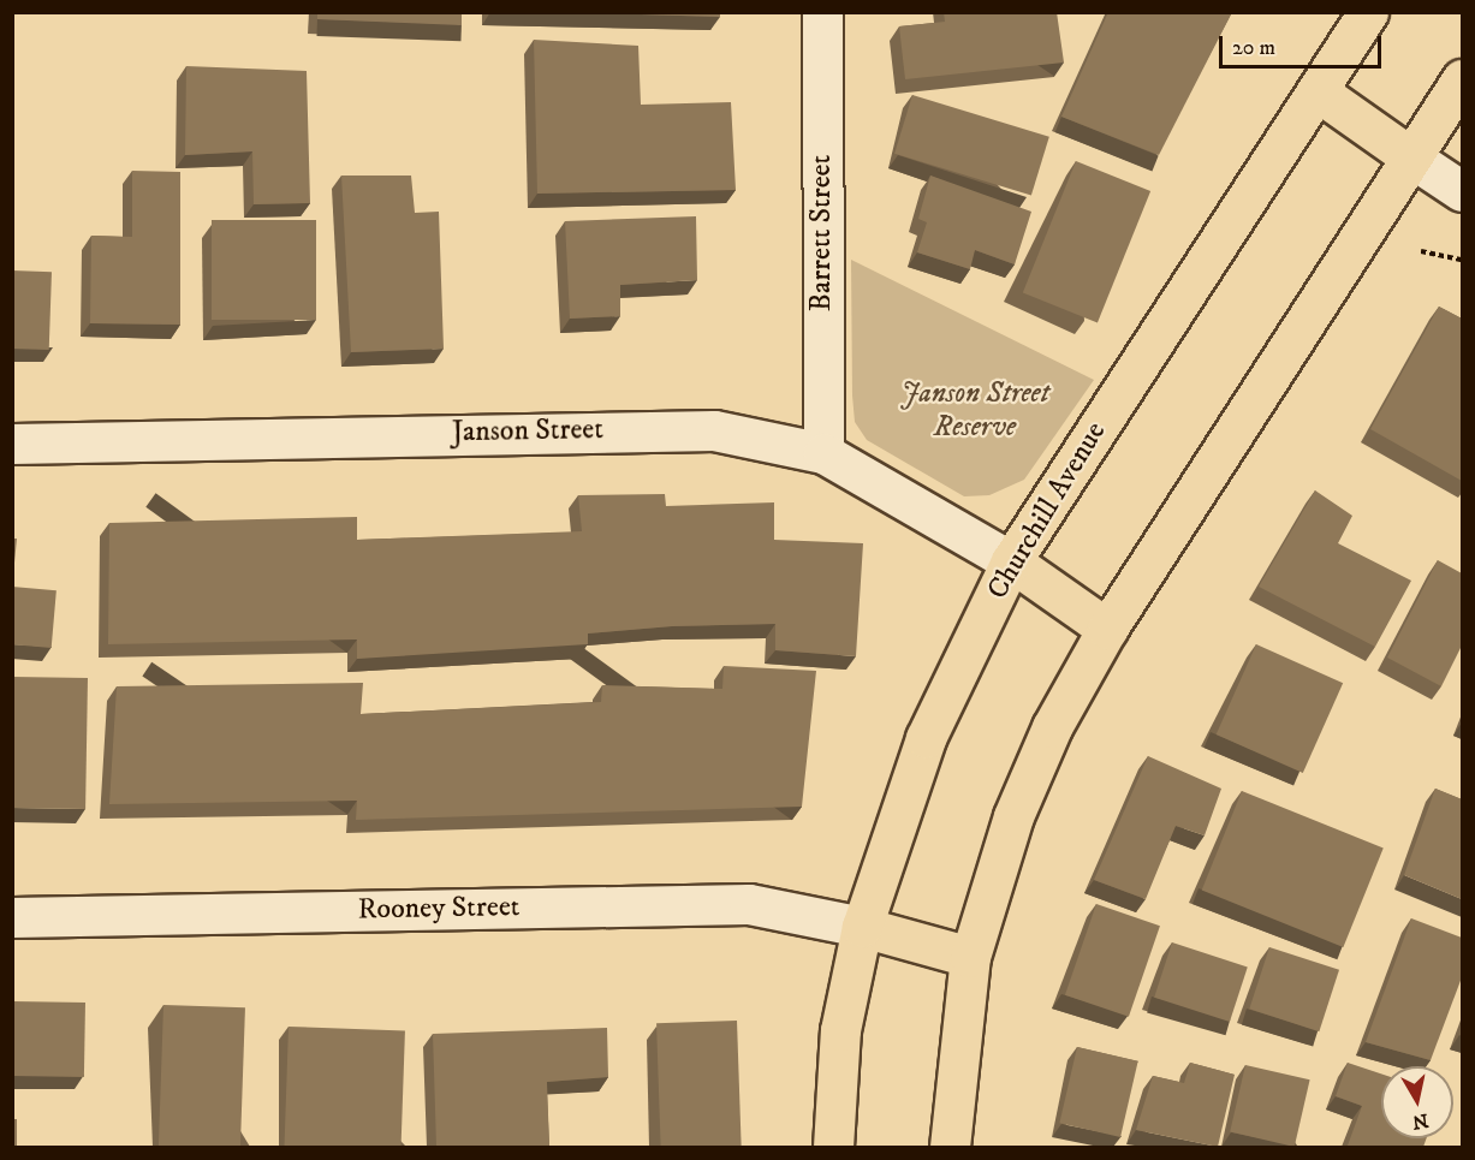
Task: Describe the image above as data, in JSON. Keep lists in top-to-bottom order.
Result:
{
  "streets": {
    "main road": ["Churchill Avenue"],
    "street": ["Barrett Street", "Janson Street", "Rooney Street"]
  },
  "crossings": [
    ["Barrett Street", "Janson Street"],
    ["Janson Street", "Churchill Avenue"],
    ["Churchill Avenue", "Rooney Street"]
  ],
  "parks": ["Janson Street Reserve"],
  "scale_bar": "20 m",
  "north": "bottom"
}
